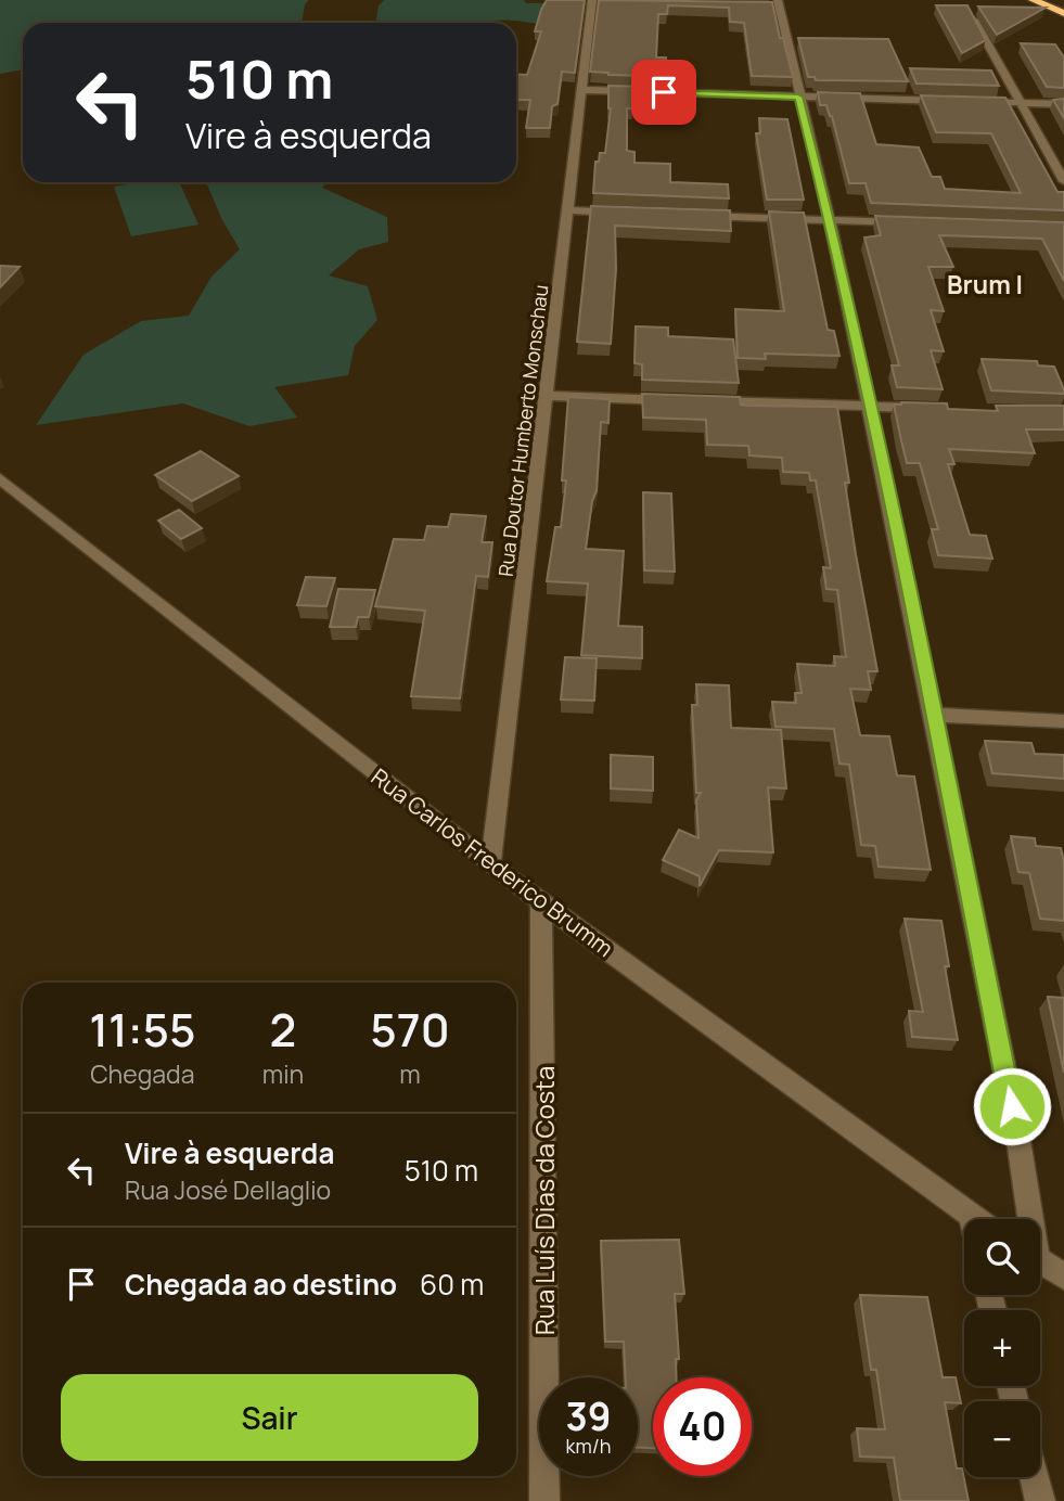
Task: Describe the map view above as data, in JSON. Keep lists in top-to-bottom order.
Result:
{
  "streets": {
    "street": ["Rua Doutor Humberto Monschau", "Rua Carlos Frederico Brumm", "Rua Luís Dias da Costa"]
  },
  "crossings": [
    ["Rua Doutor Humberto Monschau", "Rua Carlos Frederico Brumm"],
    ["Rua Carlos Frederico Brumm", "Rua Luís Dias da Costa"]
  ],
  "districts": ["Brum I"],
  "page": {
    "turn": ["510 m", "Vire à esquerda"],
    "eta": [
      "11:55",
      "Chegada",
      "2",
      "min",
      "570",
      "m"
    ],
    "list": [
      {
        "name": "Vire à esquerda",
        "note": "Rua José Dellaglio",
        "value": "510 m"
      },
      {
        "name": "Chegada ao destino",
        "value": "60 m"
      }
    ],
    "map_buttons": ["+", "−"],
    "buttons": "Sair",
    "speed": "39 km/h",
    "limit": "40"
  }
}
